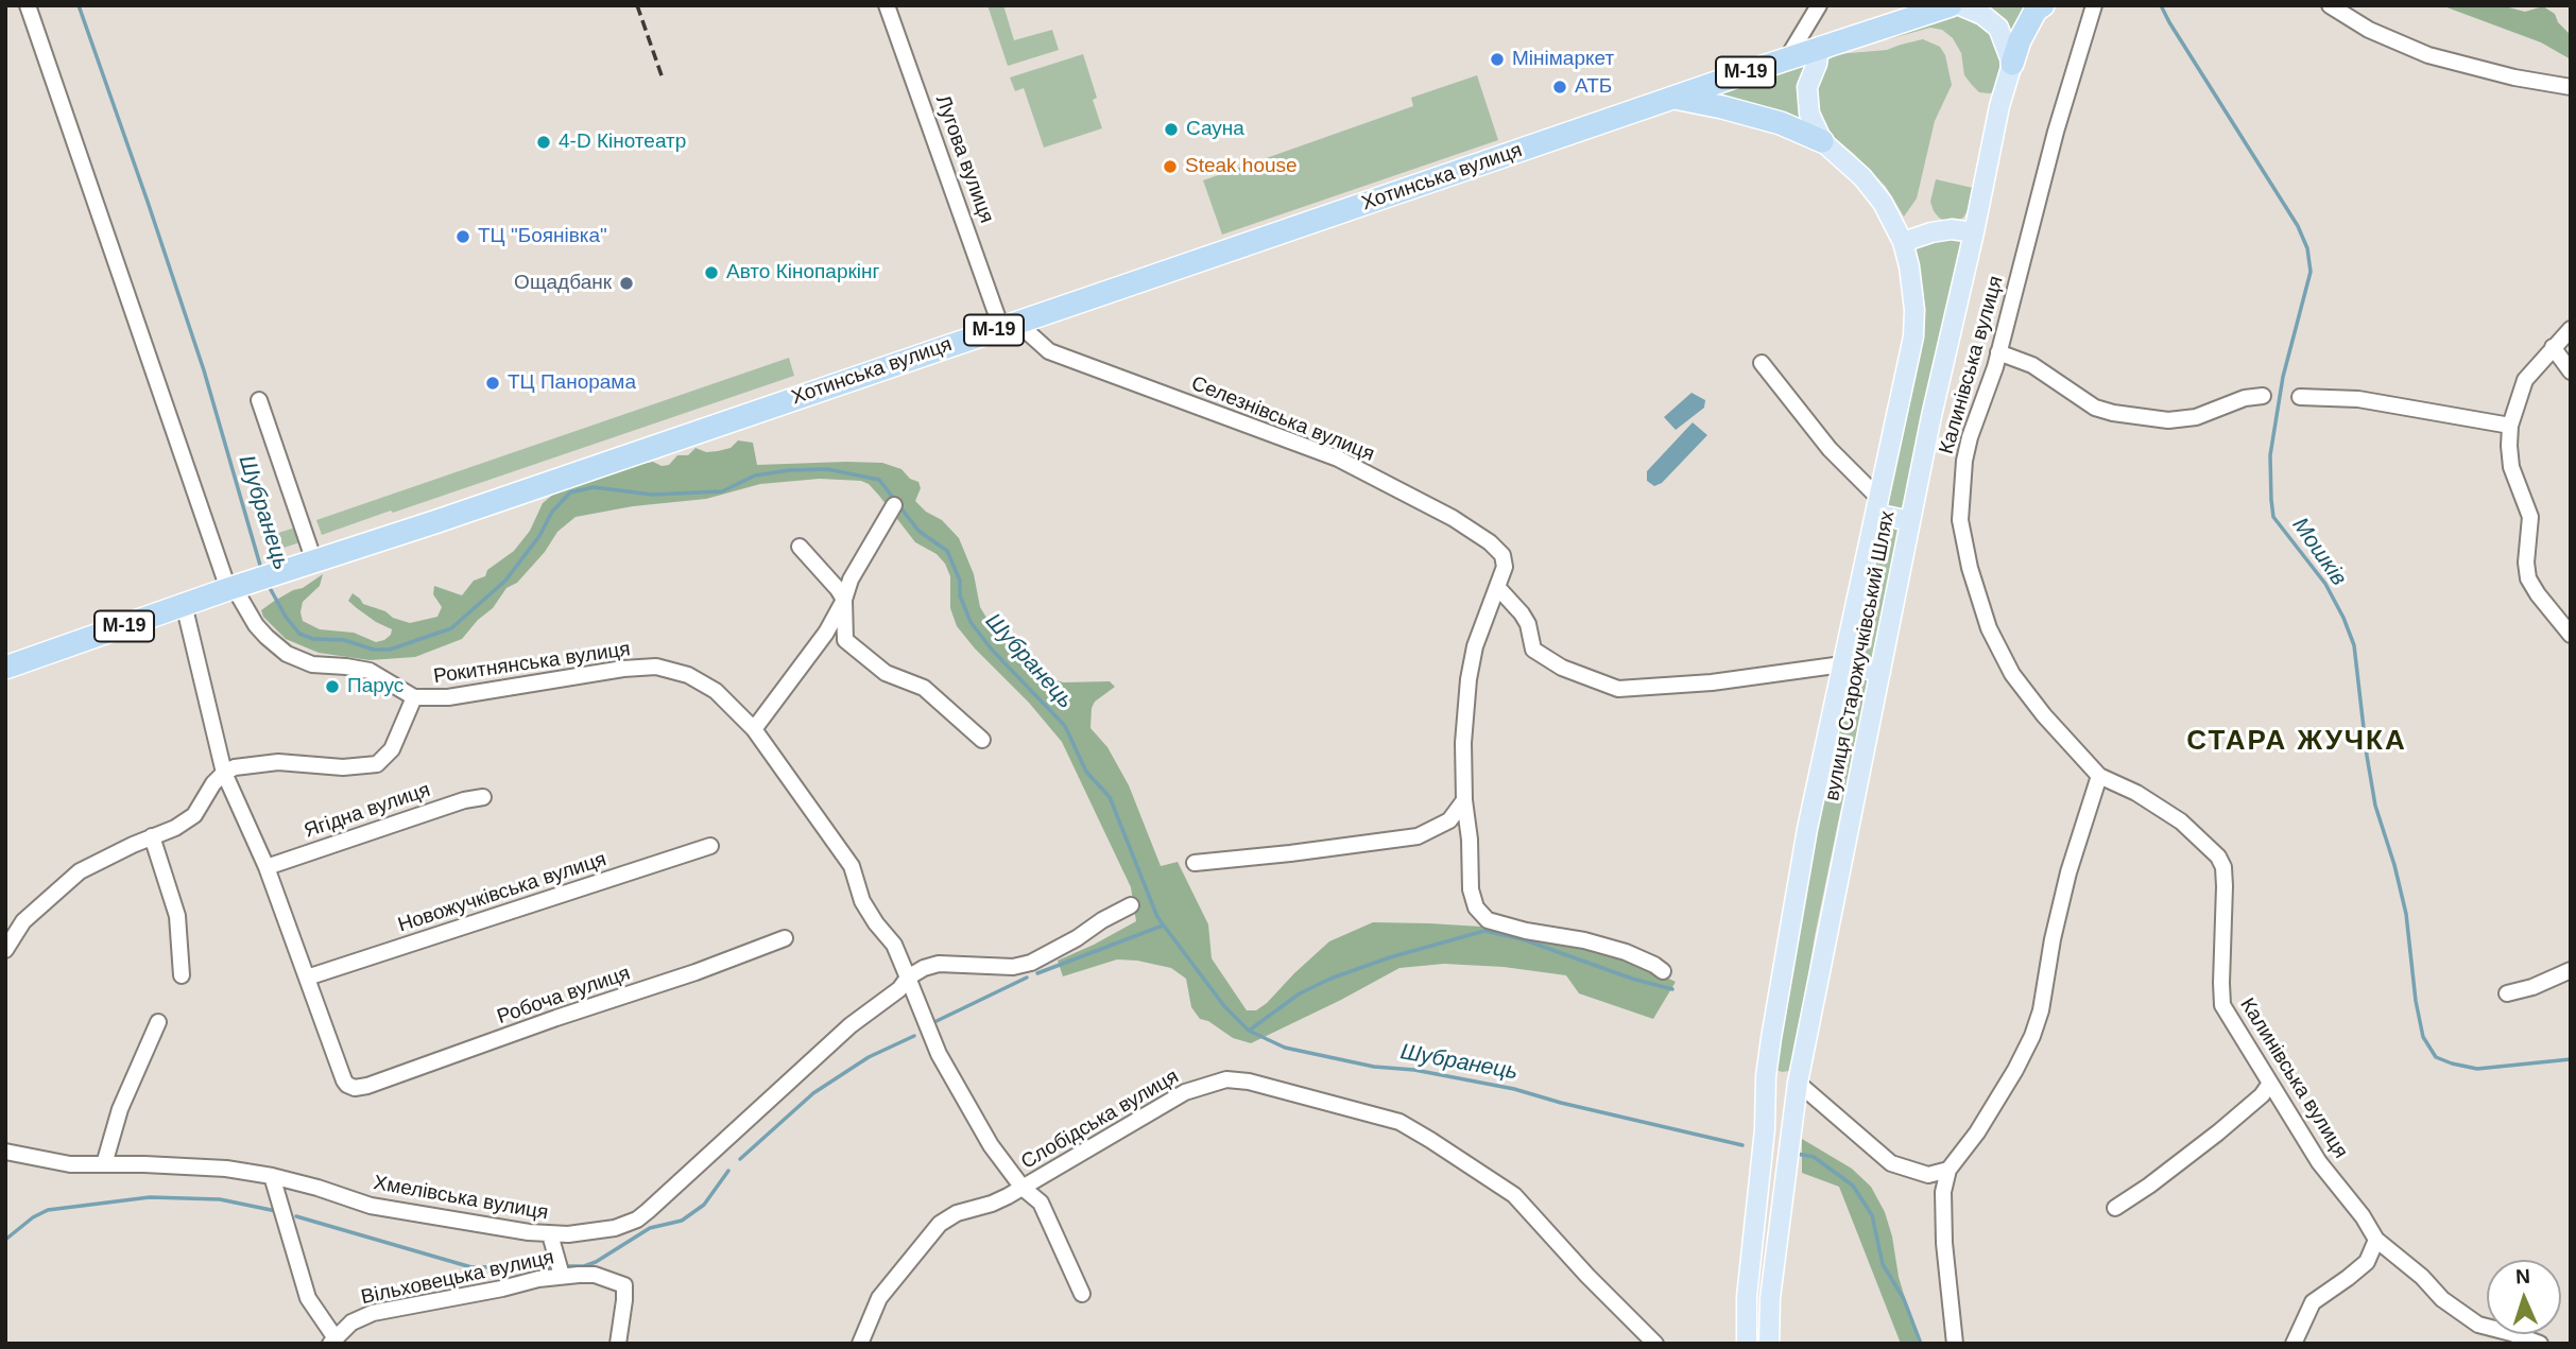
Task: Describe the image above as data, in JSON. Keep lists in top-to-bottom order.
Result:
{
  "streets": {
    "highway": ["М-19", "Хотинська вулиця"],
    "main road": ["вулиця Старожучківський Шлях"],
    "street": [
      "Лугова вулиця",
      "Калинівська вулиця",
      "Селезнівська вулиця",
      "Рокитнянська вулиця",
      "Ягідна вулиця",
      "Новожучківська вулиця",
      "Робоча вулиця",
      "Слобідська вулиця",
      "Хмелівська вулиця",
      "Вільховецька вулиця"
    ]
  },
  "crossings": [
    ["Лугова вулиця", "Хотинська вулиця"],
    ["Лугова вулиця", "Селезнівська вулиця"],
    ["Хотинська вулиця", "Селезнівська вулиця"],
    ["Хотинська вулиця", "вулиця Старожучківський Шлях"],
    ["Рокитнянська вулиця", "Слобідська вулиця"],
    ["Рокитнянська вулиця", "Хмелівська вулиця"],
    ["Новожучківська вулиця", "Робоча вулиця"],
    ["Хмелівська вулиця", "Вільховецька вулиця"]
  ],
  "districts": ["СТАРА ЖУЧКА"],
  "water": ["Шубранець", "Мошків"],
  "places": [
    "Мінімаркет",
    "АТБ",
    "Сауна",
    "4-D Кінотеатр",
    "Steak house",
    "ТЦ \"Боянівка\"",
    "Авто Кінопаркінг",
    "Ощадбанк",
    "ТЦ Панорама",
    "Парус"
  ],
  "north": "top"
}
